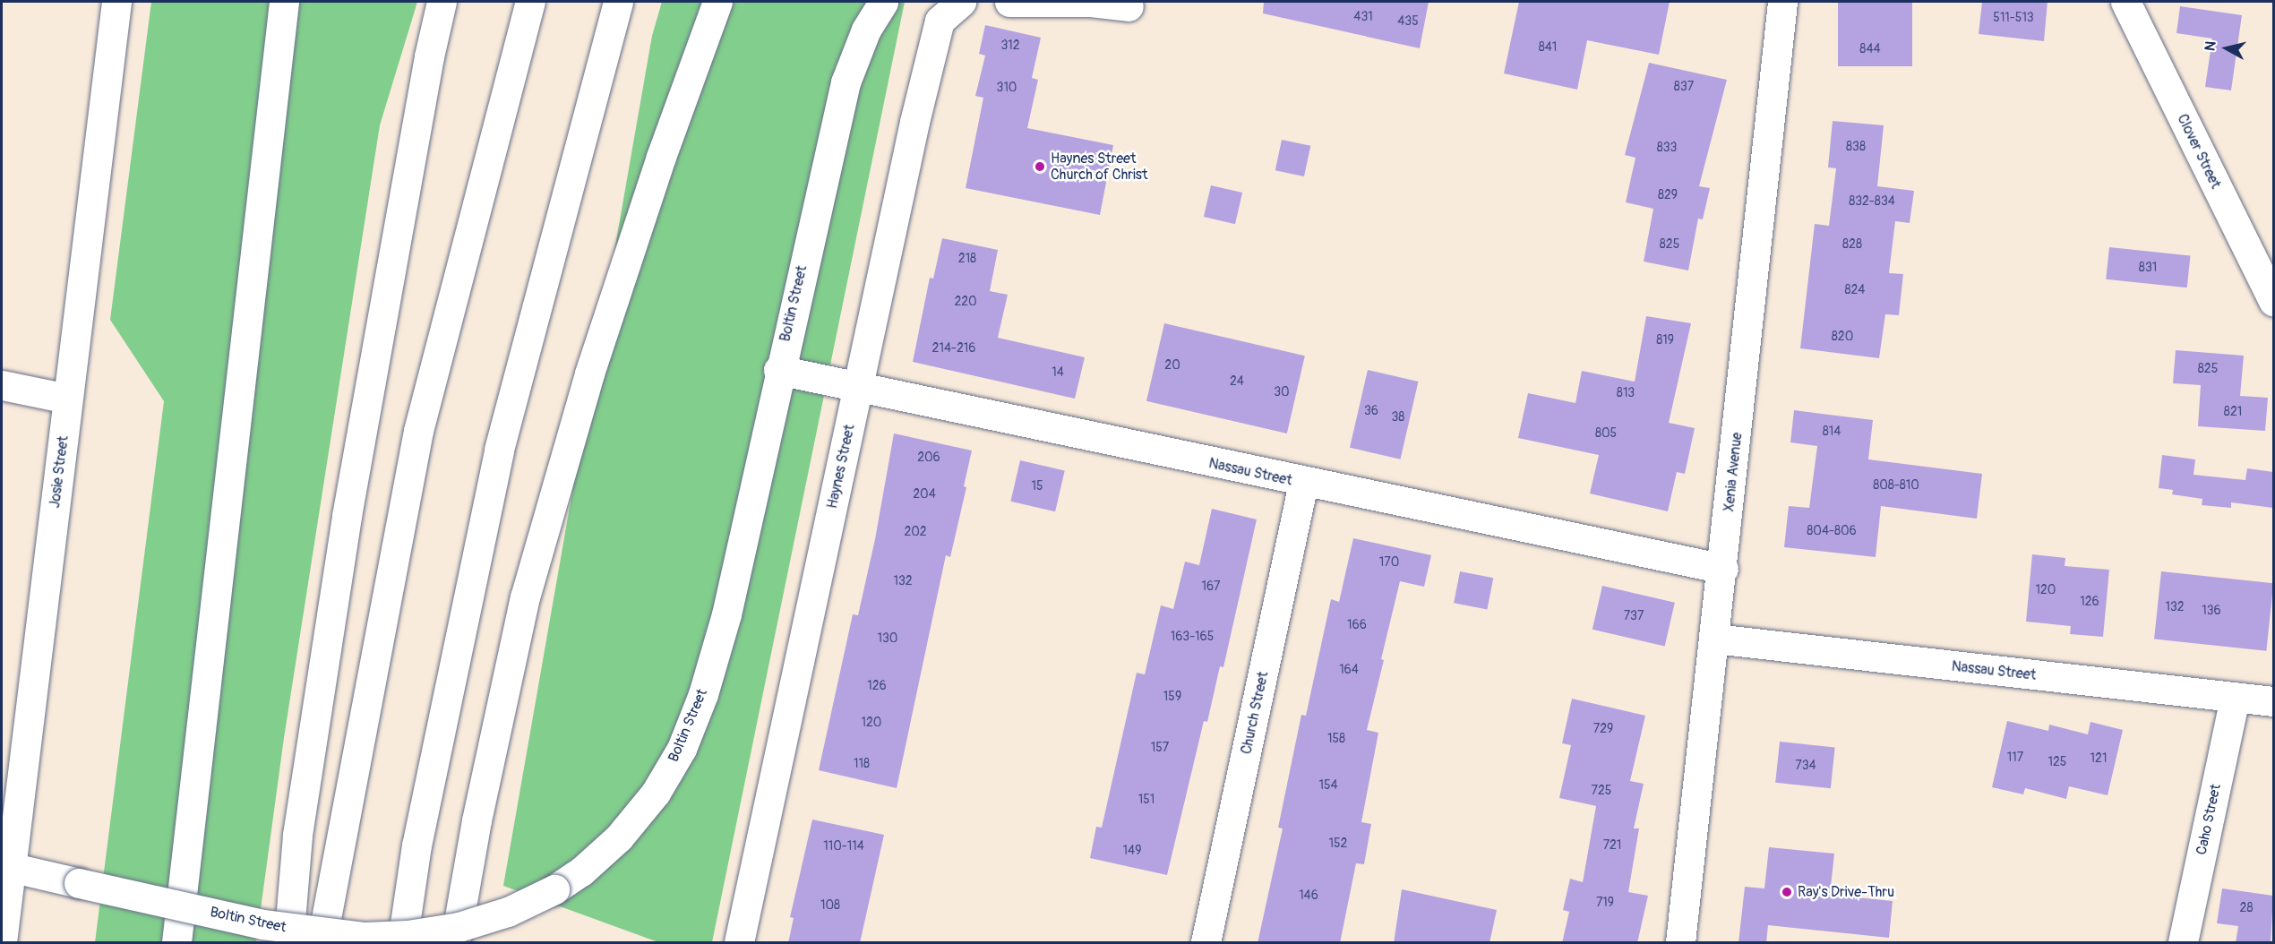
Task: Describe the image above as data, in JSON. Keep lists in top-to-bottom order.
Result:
{
  "streets": {
    "main road": [
      "Clover Street",
      "Boltin Street",
      "Haynes Street",
      "Josie Street",
      "Nassau Street",
      "Xenia Avenue",
      "Church Street",
      "Caho Street"
    ]
  },
  "crossings": [
    ["Boltin Street", "Josie Street"],
    ["Boltin Street", "Nassau Street"],
    ["Haynes Street", "Nassau Street"],
    ["Nassau Street", "Xenia Avenue"],
    ["Nassau Street", "Church Street"],
    ["Nassau Street", "Caho Street"]
  ],
  "places": ["Haynes Street Church of Christ", "Ray's Drive-Thru"],
  "house_numbers": [
    "431",
    "511-513",
    "435",
    "312",
    "841",
    "844",
    "837",
    "310",
    "838",
    "833",
    "829",
    "832-834",
    "825",
    "828",
    "218",
    "831",
    "824",
    "220",
    "820",
    "819",
    "214-216",
    "20",
    "825",
    "14",
    "24",
    "30",
    "813",
    "36",
    "821",
    "38",
    "814",
    "805",
    "206",
    "808-810",
    "15",
    "204",
    "804-806",
    "202",
    "170",
    "132",
    "167",
    "120",
    "126",
    "132",
    "136",
    "737",
    "166",
    "163-165",
    "130",
    "164",
    "126",
    "159",
    "120",
    "729",
    "158",
    "157",
    "117",
    "121",
    "125",
    "118",
    "734",
    "154",
    "725",
    "151",
    "152",
    "721",
    "110-114",
    "149",
    "146",
    "719",
    "108",
    "28"
  ],
  "north": "left"
}
